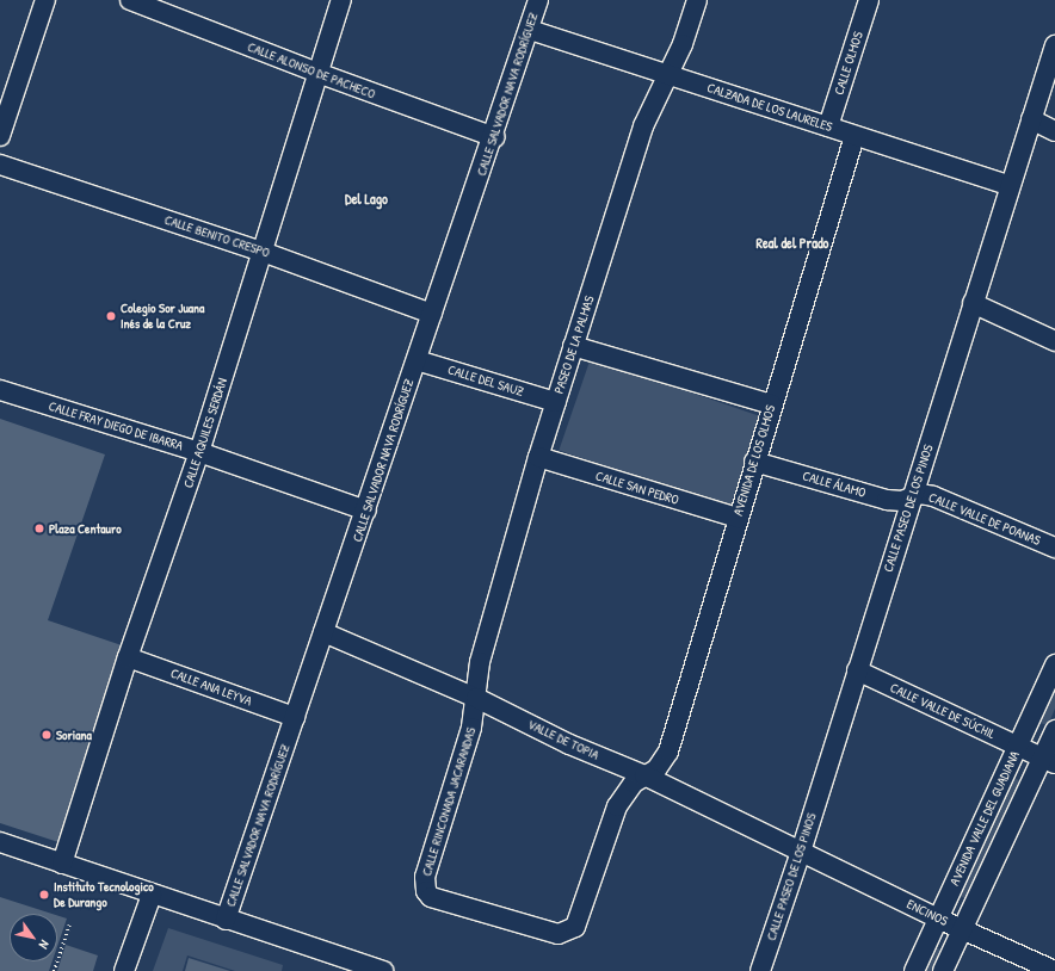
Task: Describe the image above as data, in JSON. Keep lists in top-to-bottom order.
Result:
{
  "streets": {
    "street": [
      "CALLE OLMOS",
      "CALLE ALONSO DE PACHECO",
      "CALLE SALVADOR NAVA RODRÍGUEZ",
      "CALZADA DE LOS LAURELES",
      "CALLE BENITO CRESPO",
      "PASEO DE LA PALMAS",
      "CALLE DEL SAUZ",
      "CALLE FRAY DIEGO DE IBARRA",
      "CALLE AQUILES SERDÁN",
      "AVENIDA DE LOS OLMOS",
      "CALLE ÁLAMO",
      "CALLE SAN PEDRO",
      "CALLE PASEO DE LOS PINOS",
      "CALLE VALLE DE POANAS",
      "CALLE ANA LEYVA",
      "CALLE VALLE DE SÚCHIL",
      "VALLE DE TOPIA",
      "CALLE RINCONADA JACARANDAS",
      "AVENIDA VALLE DEL GUADIANA",
      "ENCINOS"
    ]
  },
  "crossings": [
    ["CALLE OLMOS", "CALZADA DE LOS LAURELES"],
    ["CALLE ALONSO DE PACHECO", "CALLE SALVADOR NAVA RODRÍGUEZ"],
    ["CALLE ALONSO DE PACHECO", "CALLE AQUILES SERDÁN"],
    ["CALLE SALVADOR NAVA RODRÍGUEZ", "CALZADA DE LOS LAURELES"],
    ["CALLE SALVADOR NAVA RODRÍGUEZ", "CALLE BENITO CRESPO"],
    ["CALLE SALVADOR NAVA RODRÍGUEZ", "CALLE DEL SAUZ"],
    ["CALLE SALVADOR NAVA RODRÍGUEZ", "CALLE FRAY DIEGO DE IBARRA"],
    ["CALLE SALVADOR NAVA RODRÍGUEZ", "CALLE ANA LEYVA"],
    ["CALLE SALVADOR NAVA RODRÍGUEZ", "VALLE DE TOPIA"],
    ["CALZADA DE LOS LAURELES", "PASEO DE LA PALMAS"],
    ["CALZADA DE LOS LAURELES", "AVENIDA DE LOS OLMOS"],
    ["CALZADA DE LOS LAURELES", "CALLE PASEO DE LOS PINOS"],
    ["CALLE BENITO CRESPO", "CALLE AQUILES SERDÁN"],
    ["PASEO DE LA PALMAS", "CALLE DEL SAUZ"],
    ["PASEO DE LA PALMAS", "CALLE SAN PEDRO"],
    ["PASEO DE LA PALMAS", "VALLE DE TOPIA"],
    ["PASEO DE LA PALMAS", "CALLE RINCONADA JACARANDAS"],
    ["CALLE FRAY DIEGO DE IBARRA", "CALLE AQUILES SERDÁN"],
    ["CALLE AQUILES SERDÁN", "CALLE ANA LEYVA"],
    ["AVENIDA DE LOS OLMOS", "CALLE ÁLAMO"],
    ["AVENIDA DE LOS OLMOS", "CALLE SAN PEDRO"],
    ["AVENIDA DE LOS OLMOS", "VALLE DE TOPIA"],
    ["AVENIDA DE LOS OLMOS", "CALLE RINCONADA JACARANDAS"],
    ["CALLE ÁLAMO", "CALLE PASEO DE LOS PINOS"],
    ["CALLE ÁLAMO", "CALLE VALLE DE POANAS"],
    ["CALLE PASEO DE LOS PINOS", "CALLE VALLE DE POANAS"],
    ["CALLE PASEO DE LOS PINOS", "CALLE VALLE DE SÚCHIL"],
    ["CALLE PASEO DE LOS PINOS", "VALLE DE TOPIA"],
    ["CALLE PASEO DE LOS PINOS", "ENCINOS"],
    ["CALLE VALLE DE SÚCHIL", "AVENIDA VALLE DEL GUADIANA"],
    ["VALLE DE TOPIA", "CALLE RINCONADA JACARANDAS"],
    ["VALLE DE TOPIA", "ENCINOS"],
    ["AVENIDA VALLE DEL GUADIANA", "ENCINOS"]
  ],
  "districts": ["Del Lago", "Real del Prado"],
  "places": [
    "Colegio Sor Juana Inés de la Cruz",
    "Plaza Centauro",
    "Soriana",
    "Instituto Tecnologico De Durango"
  ],
  "north": "bottom right"
}
